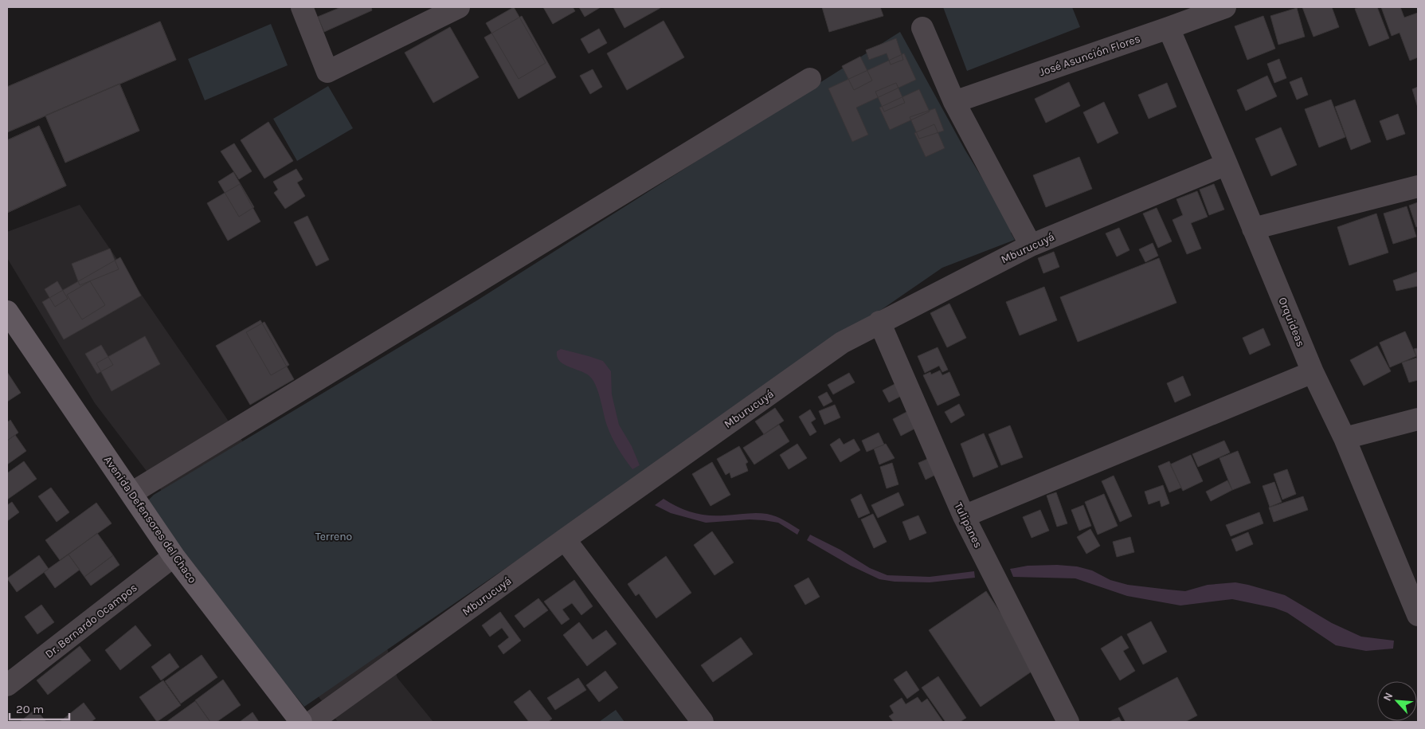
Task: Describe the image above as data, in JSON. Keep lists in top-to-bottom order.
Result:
{
  "streets": {
    "main road": ["Avenida Defensores del Chaco"],
    "street": [
      "José Asunción Flores",
      "Mburucuyá",
      "Orquideas",
      "Tulipanes",
      "Dr. Bernardo Ocampos"
    ]
  },
  "crossings": [
    ["José Asunción Flores", "Orquideas"],
    ["Mburucuyá", "Orquideas"],
    ["Mburucuyá", "Tulipanes"],
    ["Avenida Defensores del Chaco", "Dr. Bernardo Ocampos"]
  ],
  "parks": ["Terreno"],
  "scale_bar": "20 m",
  "north": "top left"
}
